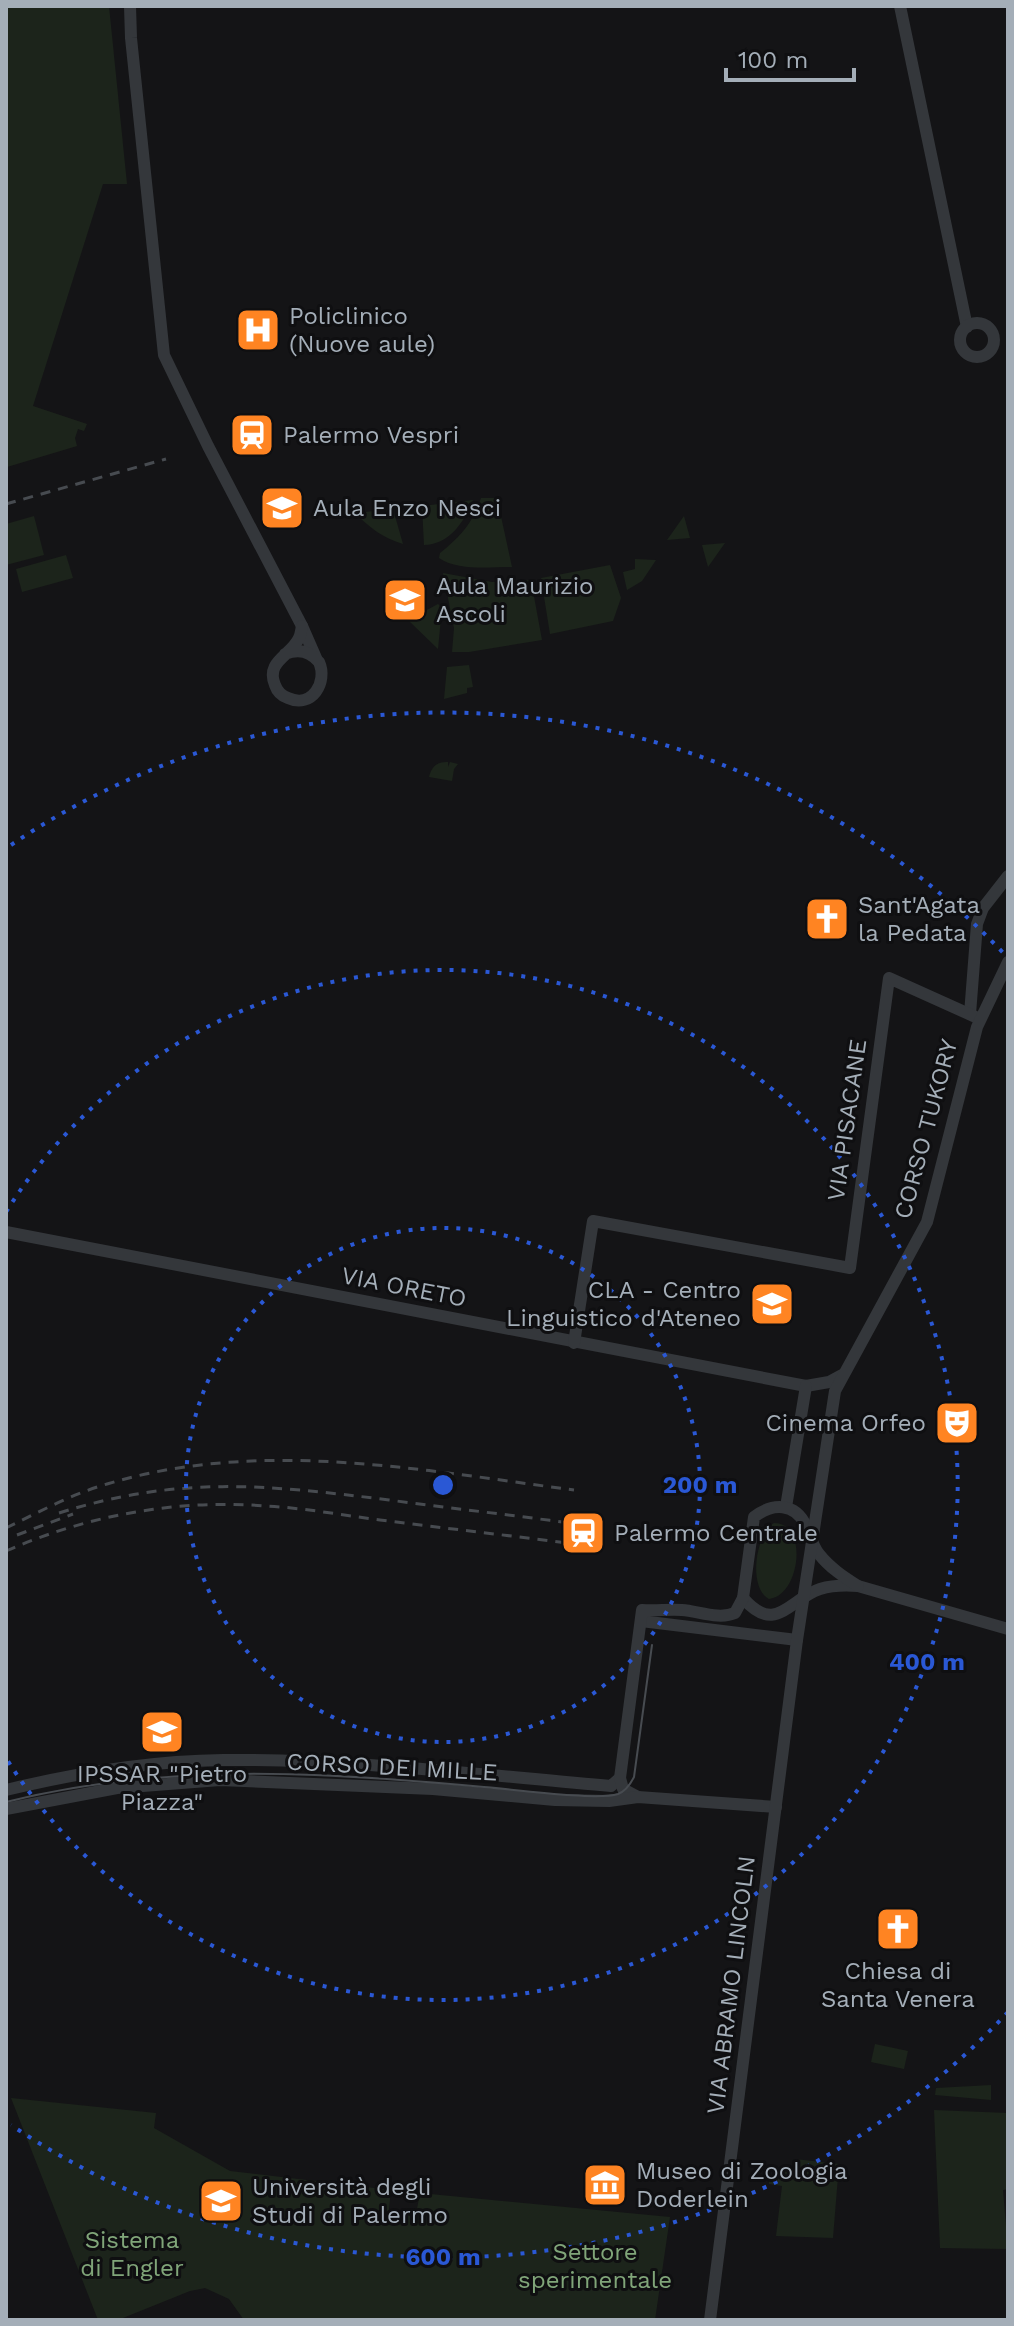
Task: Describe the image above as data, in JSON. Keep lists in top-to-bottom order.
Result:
{
  "streets": {
    "street": [
      "VIA PISACANE",
      "CORSO TUKORY",
      "VIA ORETO",
      "CORSO DEI MILLE",
      "VIA ABRAMO LINCOLN"
    ]
  },
  "crossings": [
    ["VIA PISACANE", "CORSO TUKORY"],
    ["VIA PISACANE", "VIA ORETO"],
    ["CORSO TUKORY", "VIA ABRAMO LINCOLN"],
    ["CORSO DEI MILLE", "VIA ABRAMO LINCOLN"]
  ],
  "parks": ["Sistema di Engler", "Settore sperimentale"],
  "places": {
    "hospital": ["Policlinico (Nuove aule)"],
    "station": ["Palermo Vespri", "Palermo Centrale"],
    "school or university": [
      "Aula Enzo Nesci",
      "Aula Maurizio Ascoli",
      "CLA - Centro Linguistico d'Ateneo",
      "IPSSAR \"Pietro Piazza\"",
      "Università degli Studi di Palermo"
    ],
    "church": ["Sant'Agata la Pedata", "Chiesa di Santa Venera"],
    "theatre": ["Cinema Orfeo"],
    "museum": ["Museo di Zoologia Doderlein"]
  },
  "scale_bar": "100 m",
  "rings": ["200 m", "400 m", "600 m"]
}
